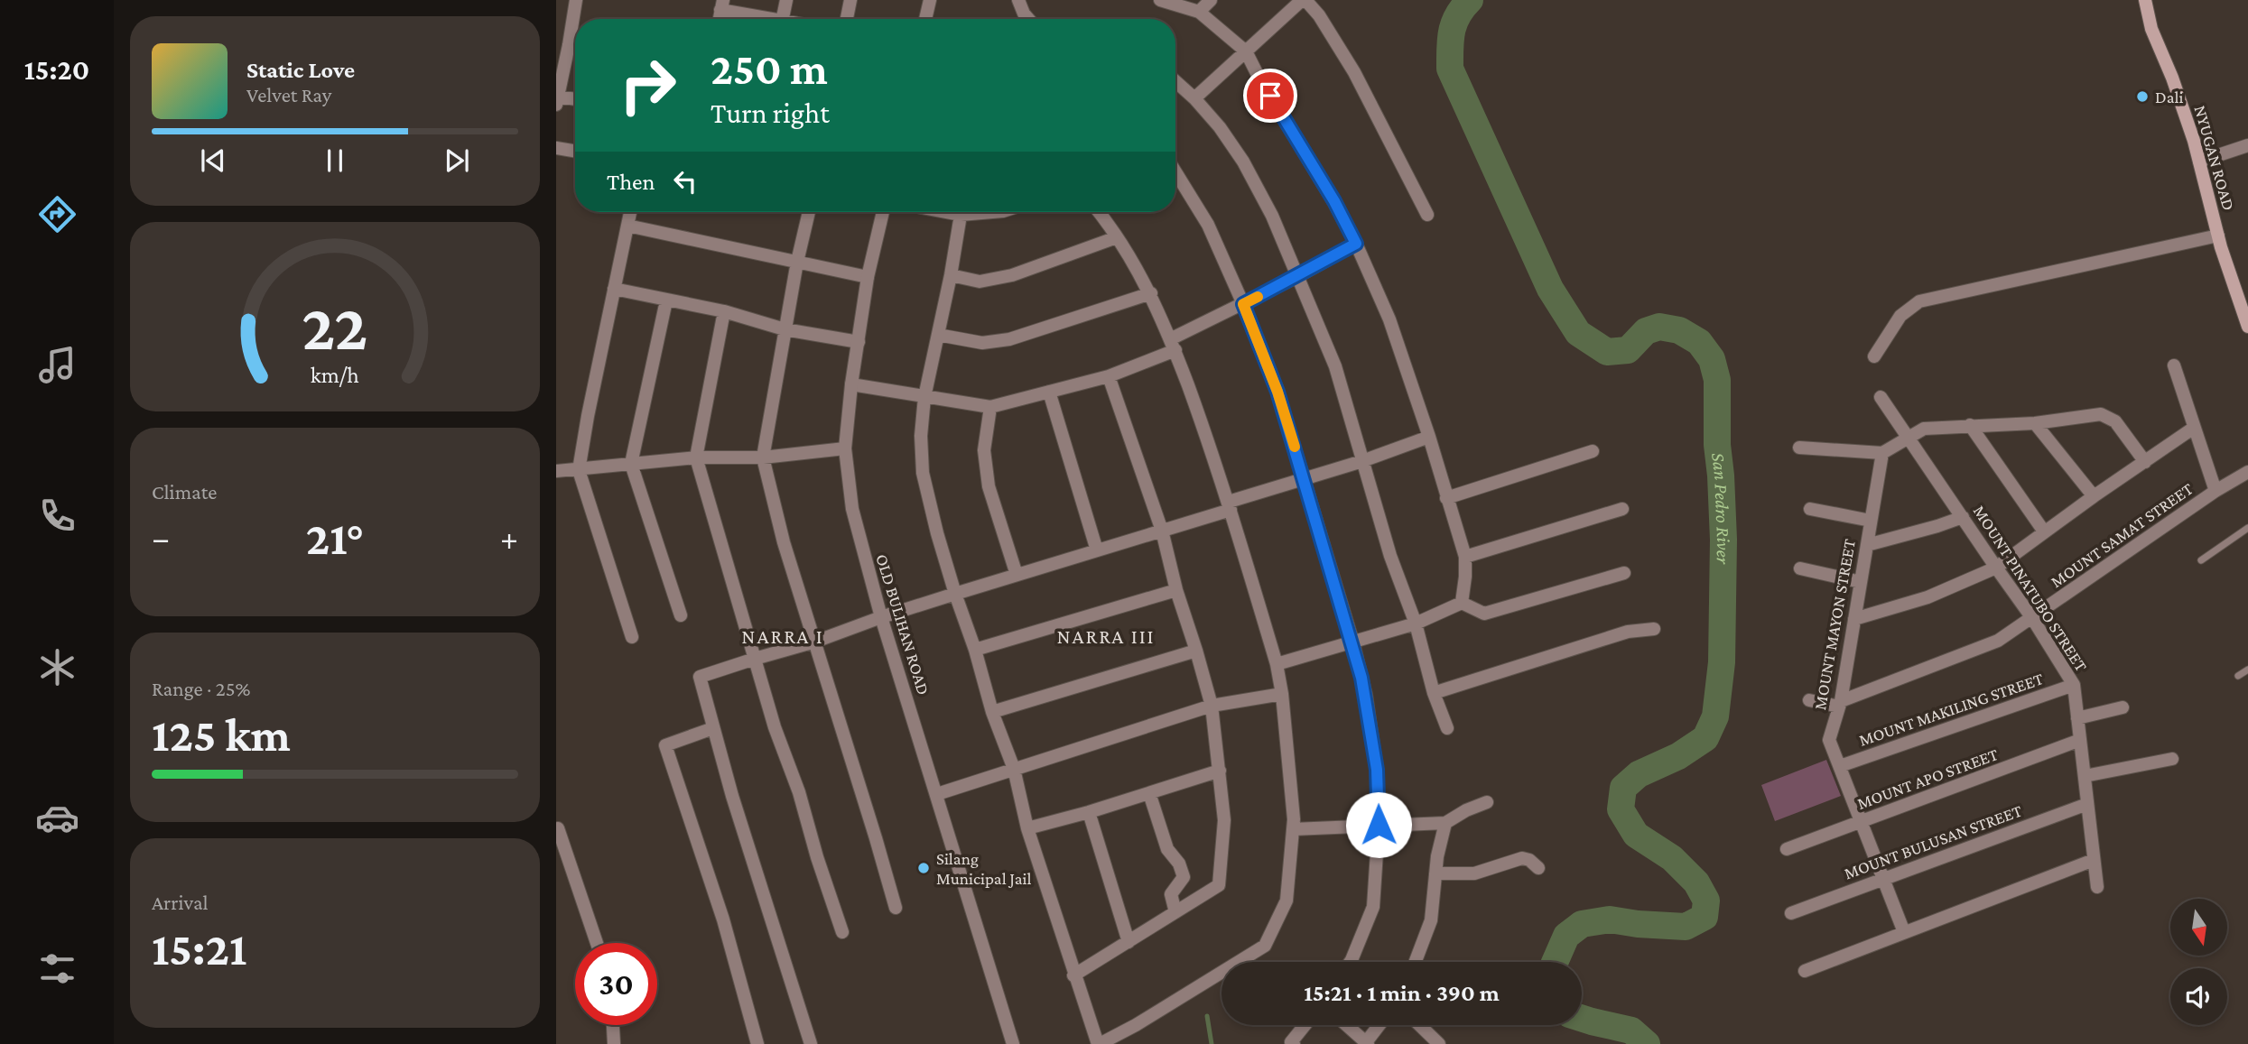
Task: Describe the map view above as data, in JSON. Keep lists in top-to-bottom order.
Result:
{
  "streets": {
    "main road": ["NYUGAN ROAD"],
    "street": [
      "MOUNT SAMAT STREET",
      "MOUNT PINATUBO STREET",
      "OLD BULIHAN ROAD",
      "MOUNT MAYON STREET",
      "MOUNT MAKILING STREET",
      "MOUNT APO STREET",
      "MOUNT BULUSAN STREET"
    ]
  },
  "crossings": [
    ["MOUNT SAMAT STREET", "MOUNT PINATUBO STREET"],
    ["MOUNT SAMAT STREET", "MOUNT MAYON STREET"],
    ["MOUNT PINATUBO STREET", "MOUNT MAKILING STREET"],
    ["MOUNT PINATUBO STREET", "MOUNT APO STREET"],
    ["MOUNT PINATUBO STREET", "MOUNT BULUSAN STREET"],
    ["MOUNT MAYON STREET", "MOUNT MAKILING STREET"],
    ["MOUNT MAYON STREET", "MOUNT APO STREET"],
    ["MOUNT MAYON STREET", "MOUNT BULUSAN STREET"]
  ],
  "districts": ["NARRA I", "NARRA III"],
  "water": ["San Pedro River"],
  "places": ["Dali", "Silang Municipal Jail"],
  "north": "bottom",
  "page": {
    "tabs": "15:20",
    "turn": ["250 m", "Turn right"],
    "song": ["Static Love", "Velvet Ray"],
    "then": "Then",
    "tile": [
      "Climate",
      ["Range · 25%", "125 km"],
      ["Arrival", "15:21"]
    ],
    "heat": ["−", "21°", "+"],
    "limit": "30",
    "trip": "15:21 · 1 min · 390 m",
    "gauge": ["22", "km/h"]
  }
}
